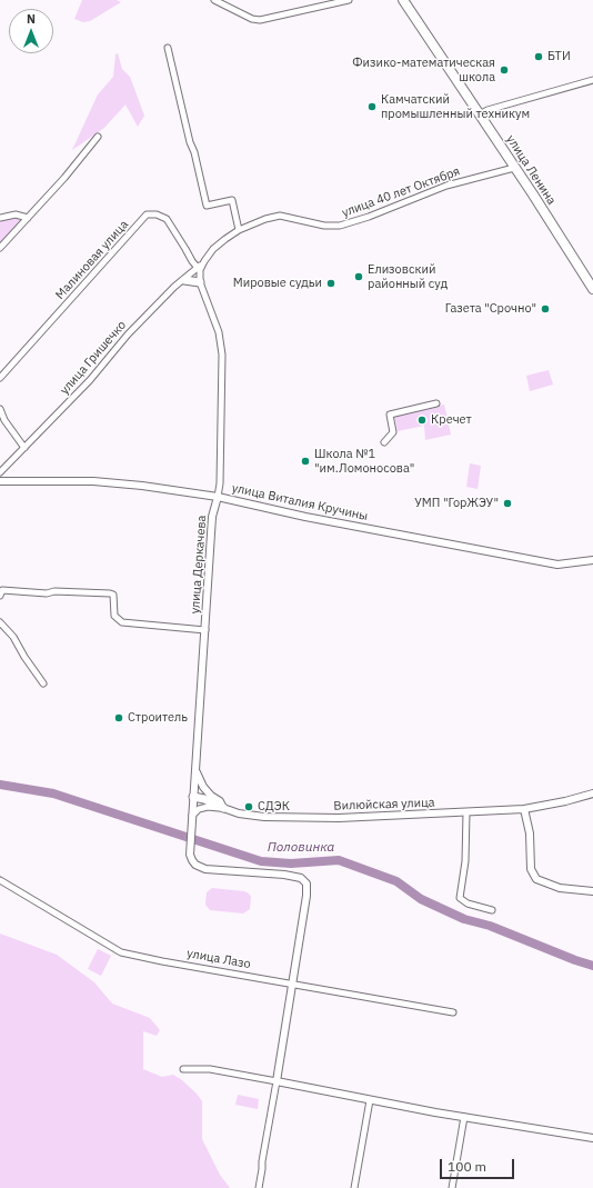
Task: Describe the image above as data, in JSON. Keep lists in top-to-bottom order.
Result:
{
  "streets": {
    "main road": ["улица Ленина"],
    "street": [
      "улица 40 лет Октября",
      "Малиновая улица",
      "улица Гришечко",
      "улица Виталия Кручины",
      "улица Деркачева",
      "Вилюйская улица",
      "улица Лазо"
    ]
  },
  "crossings": [
    ["улица Ленина", "улица 40 лет Октября"],
    ["улица 40 лет Октября", "улица Гришечко"],
    ["Малиновая улица", "улица Гришечко"],
    ["улица Виталия Кручины", "улица Деркачева"],
    ["улица Деркачева", "Вилюйская улица"],
    ["улица Деркачева", "улица Лазо"]
  ],
  "water": ["Половинка"],
  "places": [
    "БТИ",
    "Физико-математическая школа",
    "Камчатский промышленный техникум",
    "Елизовский районный суд",
    "Мировые судьи",
    "Газета \"Срочно\"",
    "Кречет",
    "Школа №1 \"им.Ломоносова\"",
    "УМП \"ГорЖЭУ\"",
    "Строитель",
    "СДЭК"
  ],
  "scale_bar": "100 m",
  "north": "top"
}
